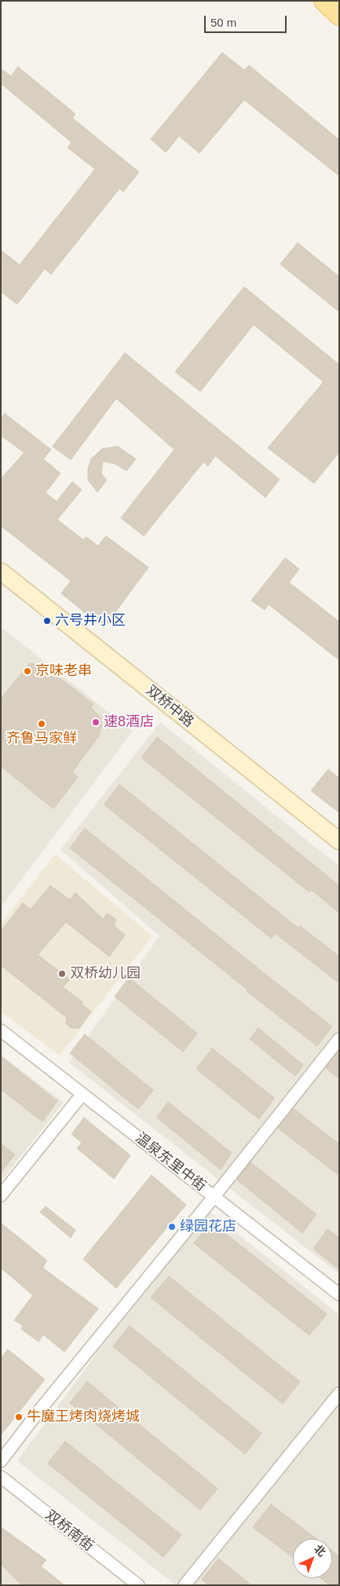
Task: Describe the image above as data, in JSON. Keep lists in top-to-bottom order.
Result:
{
  "streets": {
    "street": ["双桥中路", "温泉东里中街", "双桥南街"]
  },
  "places": [
    "六号井小区",
    "京味老串",
    "速8酒店",
    "齐鲁马家鲜",
    "双桥幼儿园",
    "绿园花店",
    "牛魔王烤肉烧烤城"
  ],
  "scale_bar": "50 m",
  "north": "top right"
}
